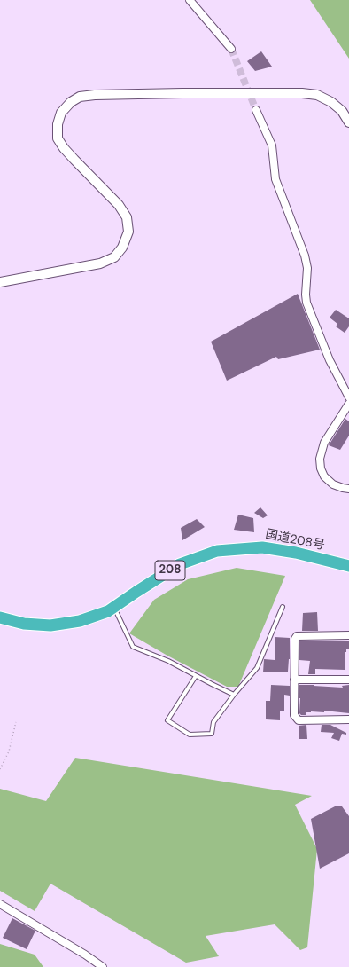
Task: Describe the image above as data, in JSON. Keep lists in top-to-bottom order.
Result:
{
  "streets": {
    "highway": ["国道208号", "208"]
  }
}
